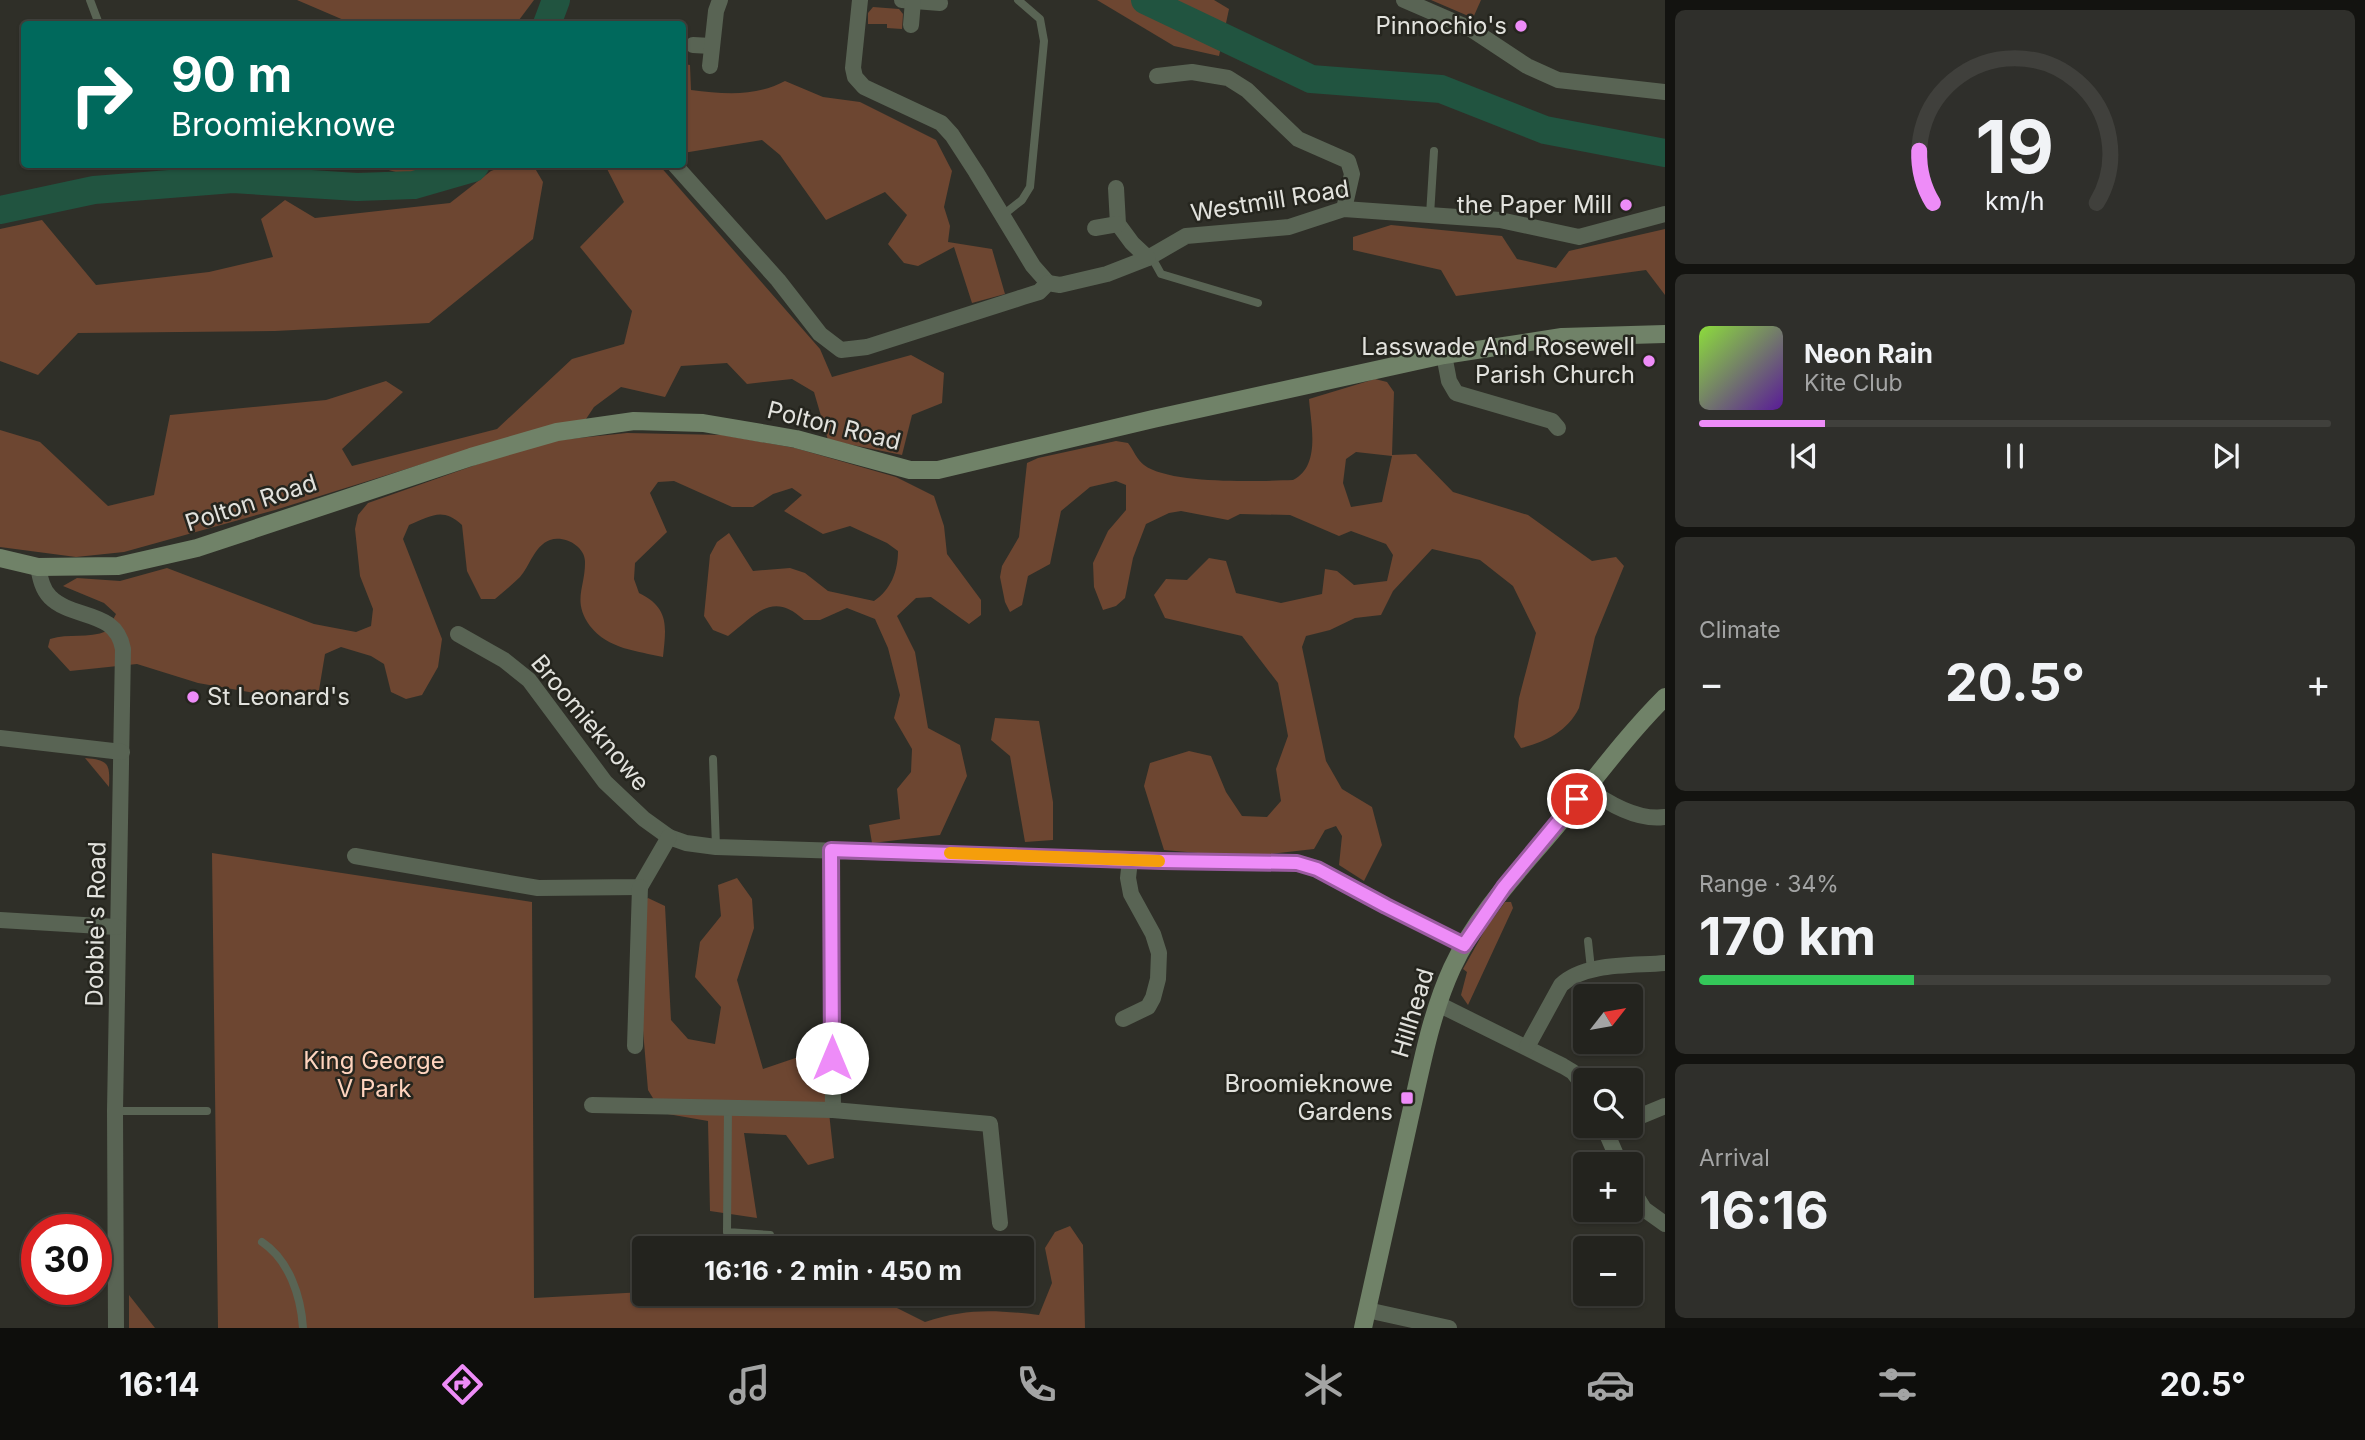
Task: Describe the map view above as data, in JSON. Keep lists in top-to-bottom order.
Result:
{
  "streets": {
    "street": [
      "Westmill Road",
      "Polton Road",
      "Broomieknowe",
      "Dobbie's Road",
      "Hillhead"
    ]
  },
  "crossings": [
    ["Polton Road", "Dobbie's Road"],
    ["Broomieknowe", "Hillhead"]
  ],
  "parks": ["King George V Park"],
  "places": {
    "other": [
      "Pinnochio's",
      "the Paper Mill",
      "Lasswade And Rosewell Parish Church",
      "St Leonard's"
    ],
    "transit": ["Broomieknowe Gardens"]
  },
  "north": "top right",
  "page": {
    "turn": ["90 m", "Broomieknowe"],
    "song": ["Neon Rain", "Kite Club"],
    "tile": [
      "Climate",
      ["Range · 34%", "170 km"],
      ["Arrival", "16:16"]
    ],
    "heat": ["−", "20.5°", "+"],
    "map_buttons": ["+", "−"],
    "limit": "30",
    "trip": "16:16 · 2 min · 450 m",
    "tabs": ["16:14", "20.5°"],
    "gauge": ["19", "km/h"]
  }
}
